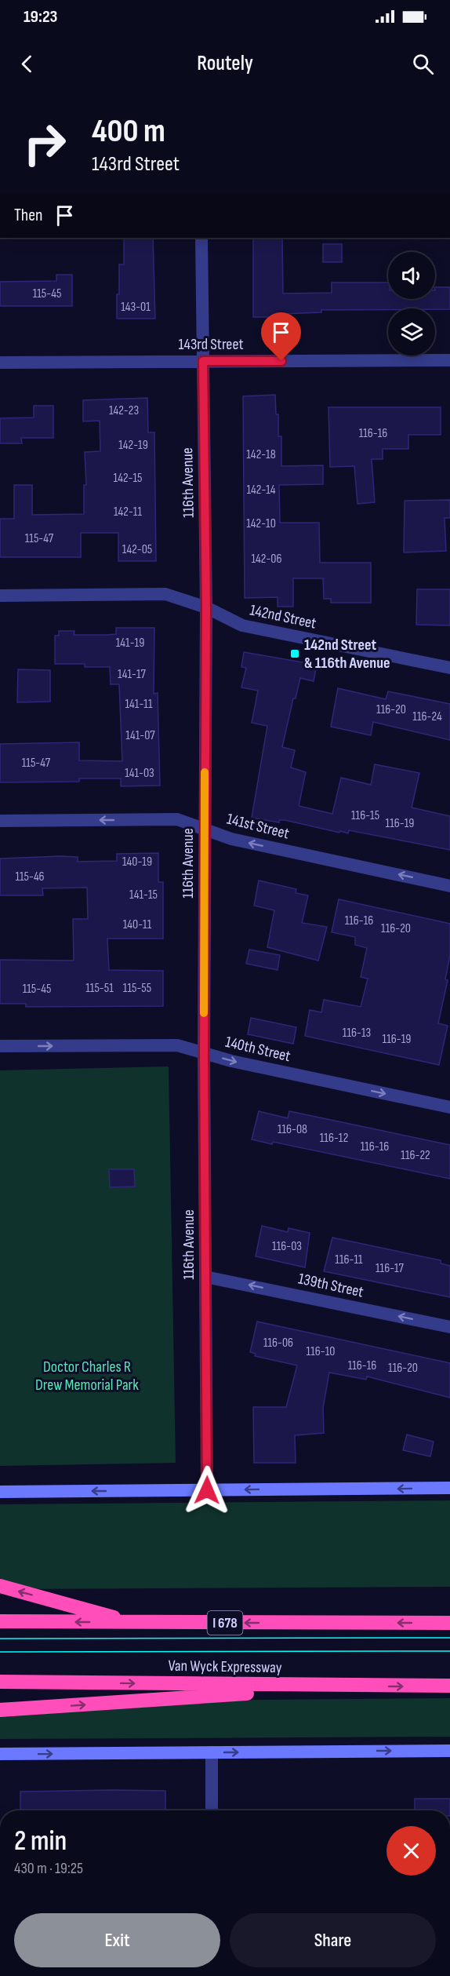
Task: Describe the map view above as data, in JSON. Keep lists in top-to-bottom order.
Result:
{
  "streets": {
    "highway": ["I 678", "Van Wyck Expressway"],
    "street": [
      "143rd Street",
      "116th Avenue",
      "142nd Street",
      "141st Street",
      "140th Street",
      "139th Street"
    ]
  },
  "crossings": [
    ["143rd Street", "116th Avenue"],
    ["116th Avenue", "142nd Street"],
    ["116th Avenue", "141st Street"],
    ["116th Avenue", "140th Street"],
    ["116th Avenue", "139th Street"]
  ],
  "one_way": ["141st Street", "140th Street", "139th Street"],
  "parks": ["Doctor Charles R Drew Memorial Park"],
  "places": {
    "transit": ["142nd Street & 116th Avenue"]
  },
  "house_numbers": [
    "115-45",
    "143-01",
    "142-23",
    "116-16",
    "142-19",
    "142-18",
    "142-15",
    "142-14",
    "142-11",
    "142-10",
    "115-47",
    "142-05",
    "142-06",
    "141-19",
    "141-17",
    "141-11",
    "116-20",
    "116-24",
    "141-07",
    "115-47",
    "141-03",
    "116-15",
    "116-19",
    "140-19",
    "115-46",
    "141-15",
    "116-16",
    "140-11",
    "116-20",
    "115-51",
    "115-55",
    "115-45",
    "116-13",
    "116-19",
    "116-08",
    "116-12",
    "116-16",
    "116-22",
    "116-03",
    "116-11",
    "116-17",
    "116-06",
    "116-10",
    "116-16",
    "116-20"
  ],
  "page": {
    "status": "19:23",
    "header": "Routely",
    "turn": ["400 m", "143rd Street"],
    "then": "Then",
    "heading": ["2 min", "430 m · 19:25"],
    "buttons": ["Exit", "Share"]
  }
}
